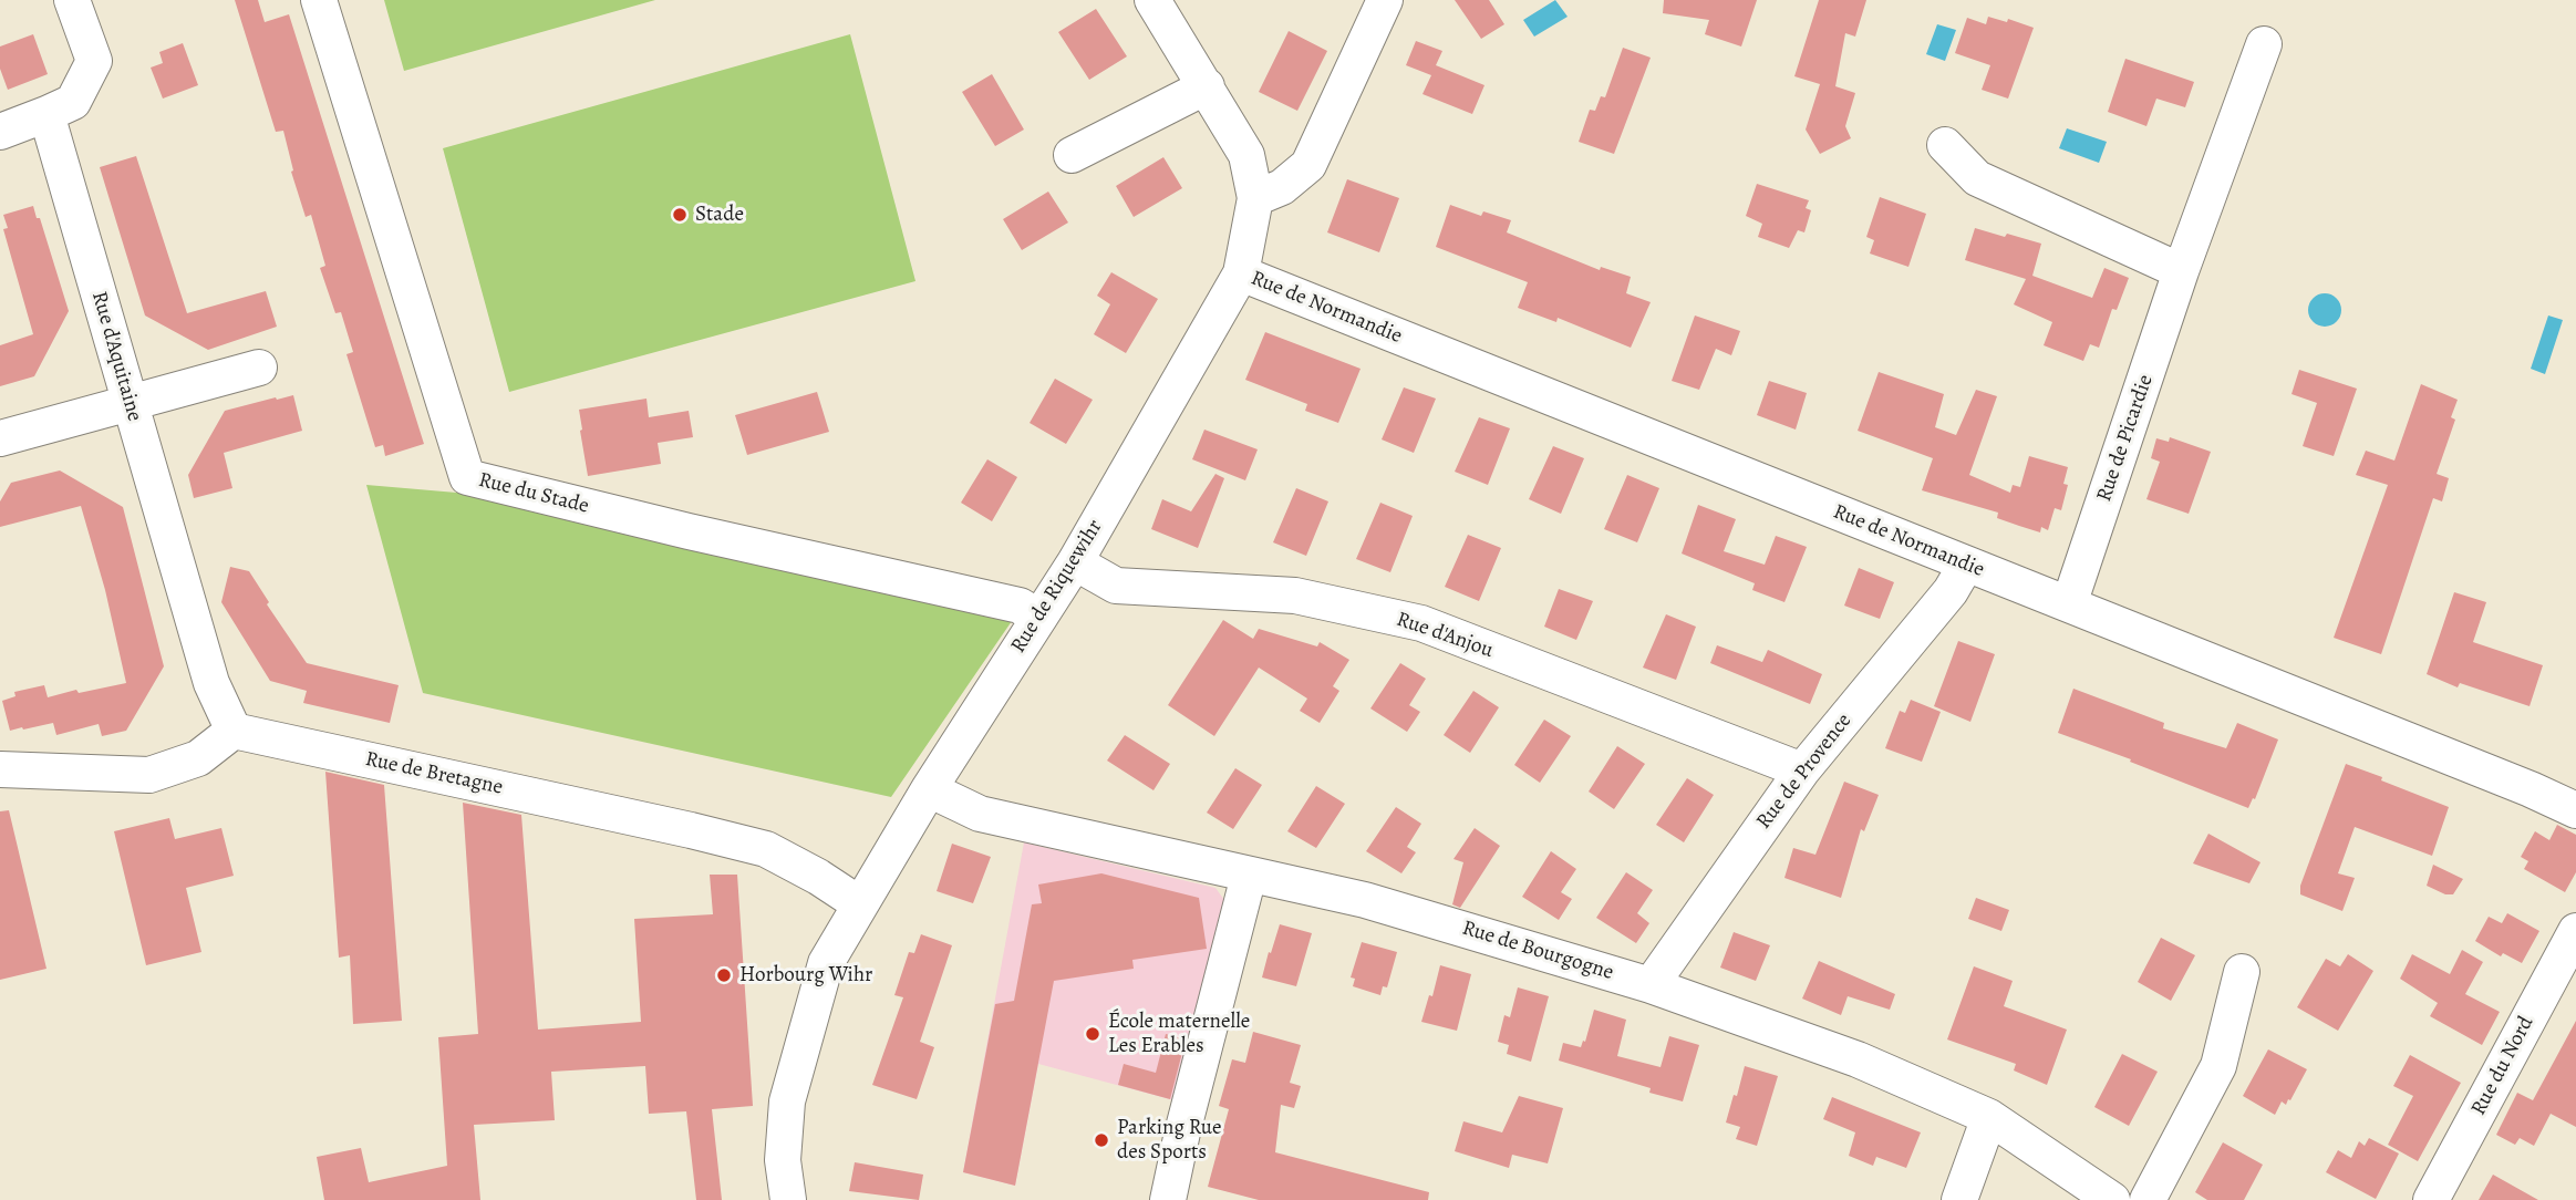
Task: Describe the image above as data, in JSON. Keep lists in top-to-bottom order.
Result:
{
  "streets": {
    "street": [
      "Rue de Normandie",
      "Rue d'Aquitaine",
      "Rue de Picardie",
      "Rue du Stade",
      "Rue de Riquewihr",
      "Rue d'Anjou",
      "Rue de Provence",
      "Rue de Bretagne",
      "Rue de Bourgogne",
      "Rue du Nord"
    ]
  },
  "crossings": [
    ["Rue de Normandie", "Rue de Picardie"],
    ["Rue de Normandie", "Rue de Riquewihr"],
    ["Rue de Normandie", "Rue de Provence"],
    ["Rue d'Aquitaine", "Rue de Bretagne"],
    ["Rue du Stade", "Rue de Riquewihr"],
    ["Rue de Riquewihr", "Rue d'Anjou"],
    ["Rue de Riquewihr", "Rue de Bretagne"],
    ["Rue de Riquewihr", "Rue de Bourgogne"],
    ["Rue d'Anjou", "Rue de Provence"],
    ["Rue de Provence", "Rue de Bourgogne"]
  ],
  "places": [
    "Stade",
    "Horbourg Wihr",
    "École maternelle Les Erables",
    "Parking Rue des Sports"
  ]
}
